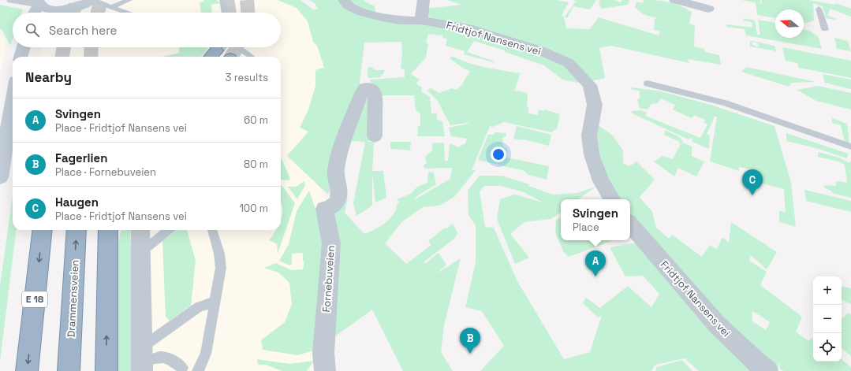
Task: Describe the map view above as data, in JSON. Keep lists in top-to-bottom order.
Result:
{
  "streets": {
    "highway": ["Drammensveien", "E 18"],
    "street": ["Fridtjof Nansens vei", "Fornebuveien"]
  },
  "north": "left",
  "page": {
    "search": "Search here",
    "heading": ["Nearby", "3 results"],
    "list": [
      {
        "mark": "A",
        "name": "Svingen",
        "note": "Place · Fridtjof Nansens vei",
        "value": "60 m"
      },
      {
        "mark": "B",
        "name": "Fagerlien",
        "note": "Place · Fornebuveien",
        "value": "80 m"
      },
      {
        "mark": "C",
        "name": "Haugen",
        "note": "Place · Fridtjof Nansens vei",
        "value": "100 m"
      }
    ],
    "pins": ["C", "A", "B"],
    "popup": ["Svingen", "Place"],
    "map_buttons": ["+", "−"]
  }
}
